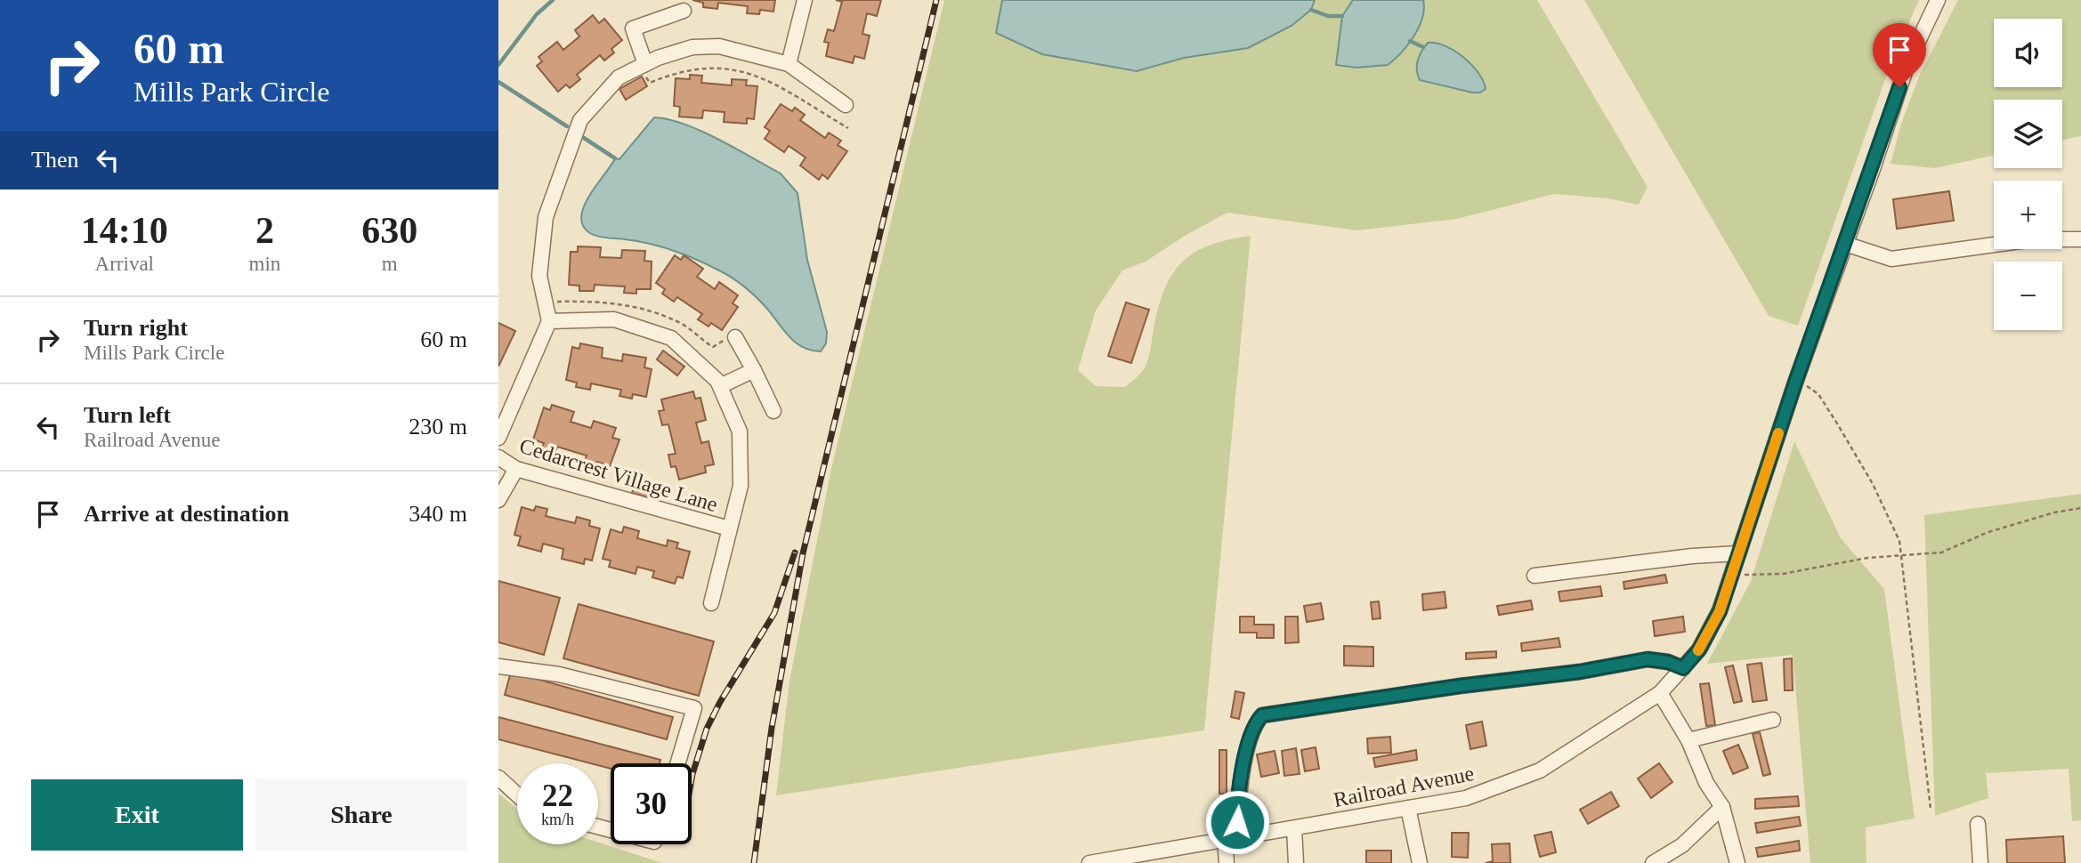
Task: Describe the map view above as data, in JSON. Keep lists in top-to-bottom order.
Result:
{
  "streets": {
    "street": ["Cedarcrest Village Lane", "Railroad Avenue"]
  },
  "page": {
    "turn": ["60 m", "Mills Park Circle"],
    "map_buttons": ["+", "−"],
    "then": "Then",
    "eta": [
      "14:10",
      "Arrival",
      "2",
      "min",
      "630",
      "m"
    ],
    "list": [
      {
        "name": "Turn right",
        "note": "Mills Park Circle",
        "value": "60 m"
      },
      {
        "name": "Turn left",
        "note": "Railroad Avenue",
        "value": "230 m"
      },
      {
        "name": "Arrive at destination",
        "value": "340 m"
      }
    ],
    "speed": "22 km/h",
    "limit": "30",
    "buttons": ["Exit", "Share"]
  }
}
